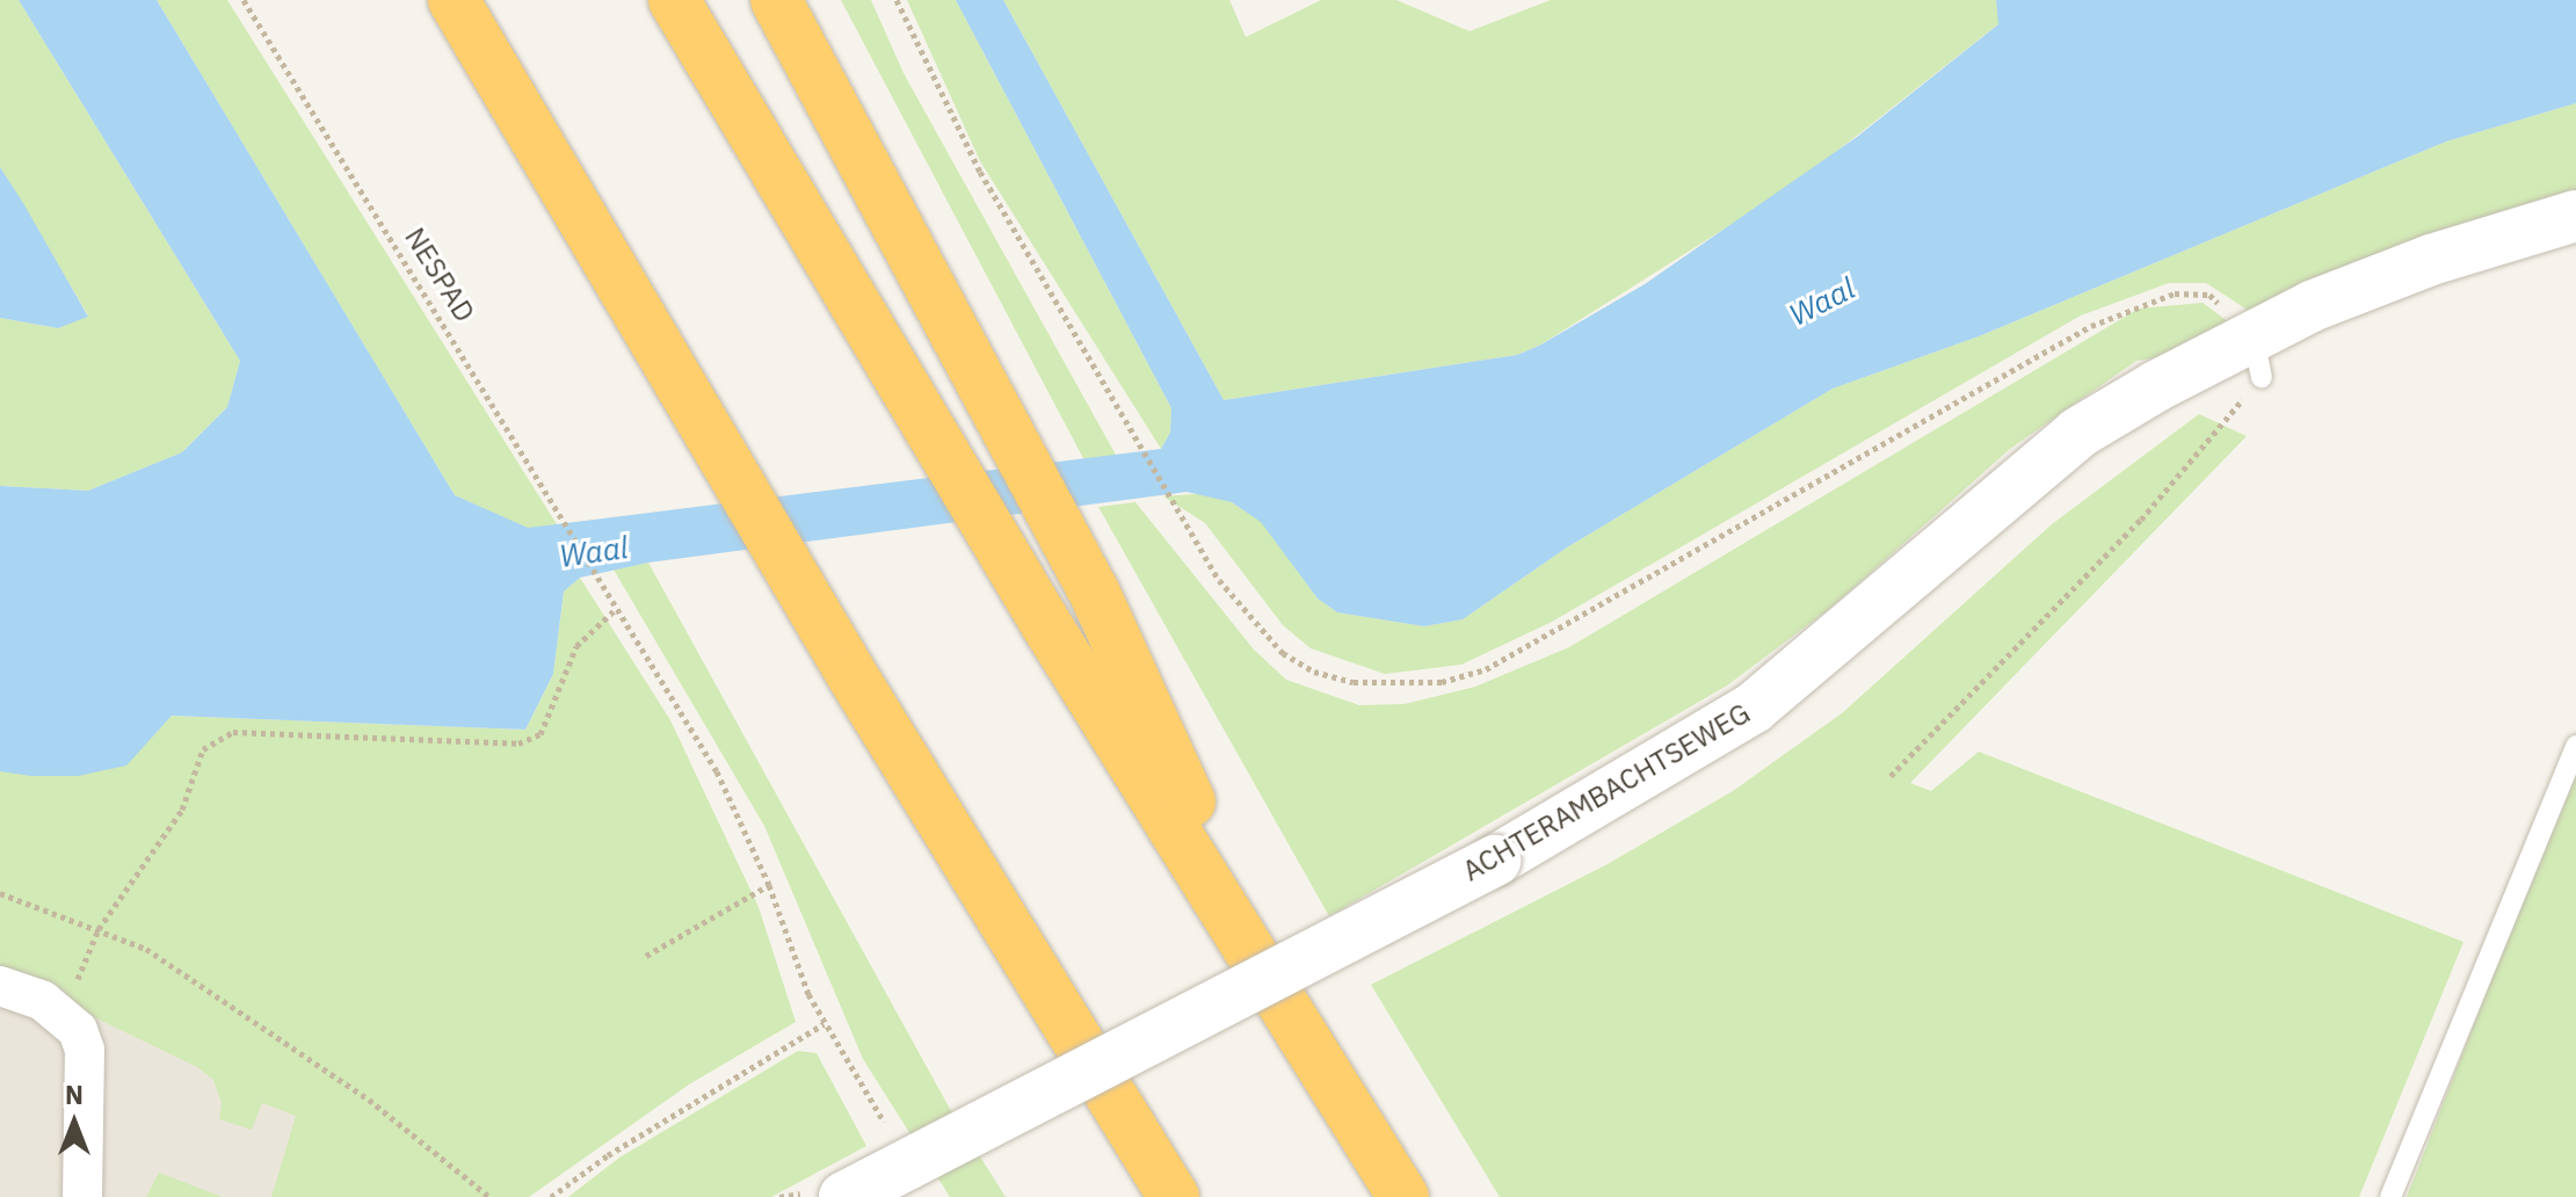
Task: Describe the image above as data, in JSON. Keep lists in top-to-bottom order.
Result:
{
  "streets": {
    "street": ["ACHTERAMBACHTSEWEG"],
    "path": ["NESPAD"]
  },
  "water": ["Waal"],
  "north": "top"
}
